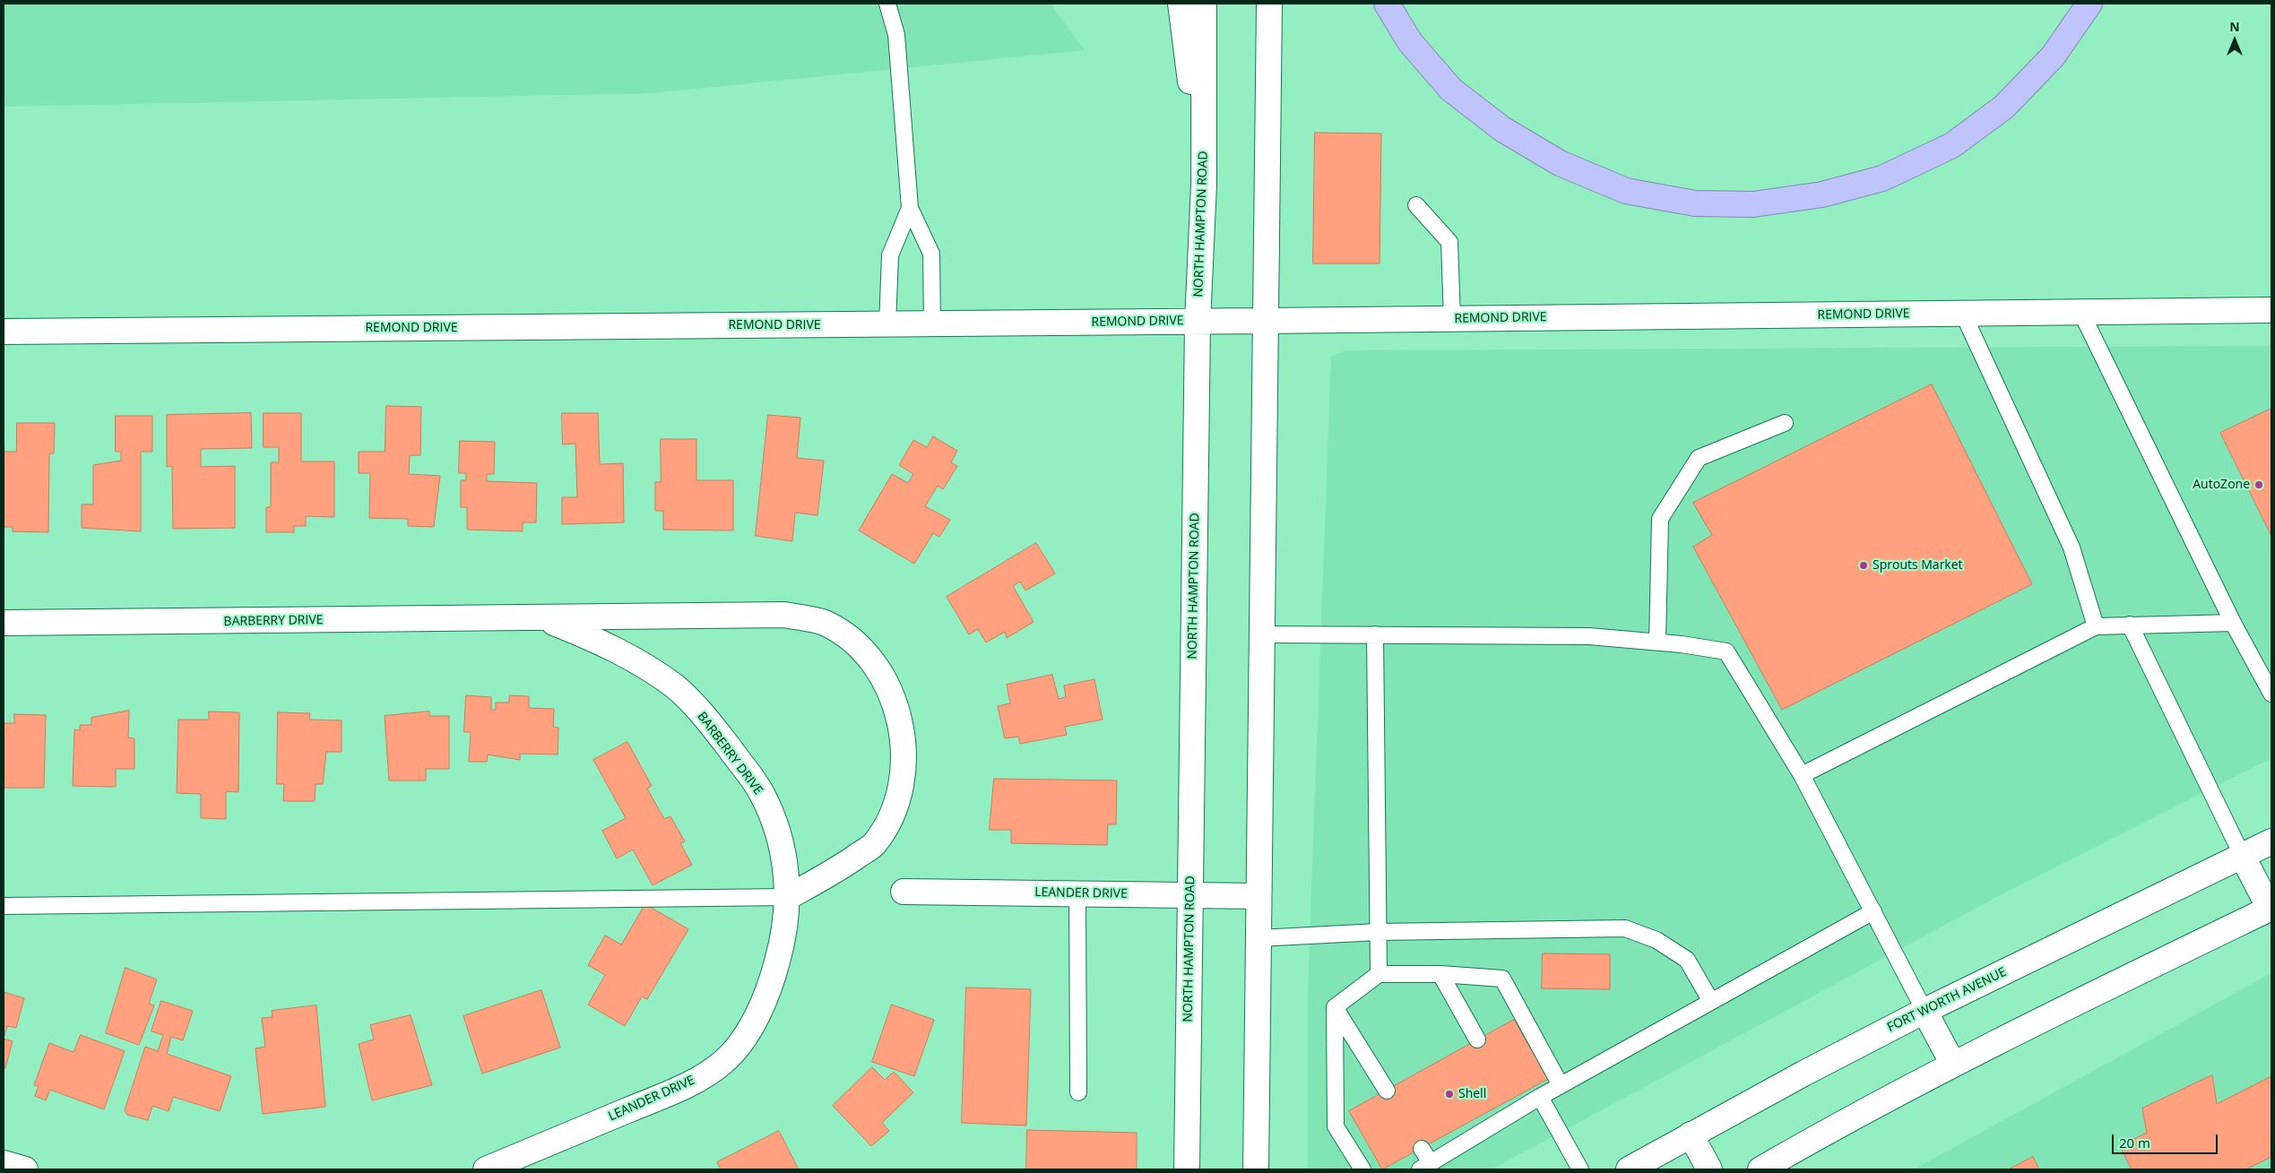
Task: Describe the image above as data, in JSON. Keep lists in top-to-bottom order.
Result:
{
  "streets": {
    "street": [
      "NORTH HAMPTON ROAD",
      "REMOND DRIVE",
      "BARBERRY DRIVE",
      "LEANDER DRIVE",
      "FORT WORTH AVENUE"
    ]
  },
  "crossings": [
    ["NORTH HAMPTON ROAD", "REMOND DRIVE"],
    ["NORTH HAMPTON ROAD", "LEANDER DRIVE"],
    ["BARBERRY DRIVE", "LEANDER DRIVE"]
  ],
  "places": ["AutoZone", "Sprouts Market", "Shell"],
  "scale_bar": "20 m",
  "north": "top"
}
